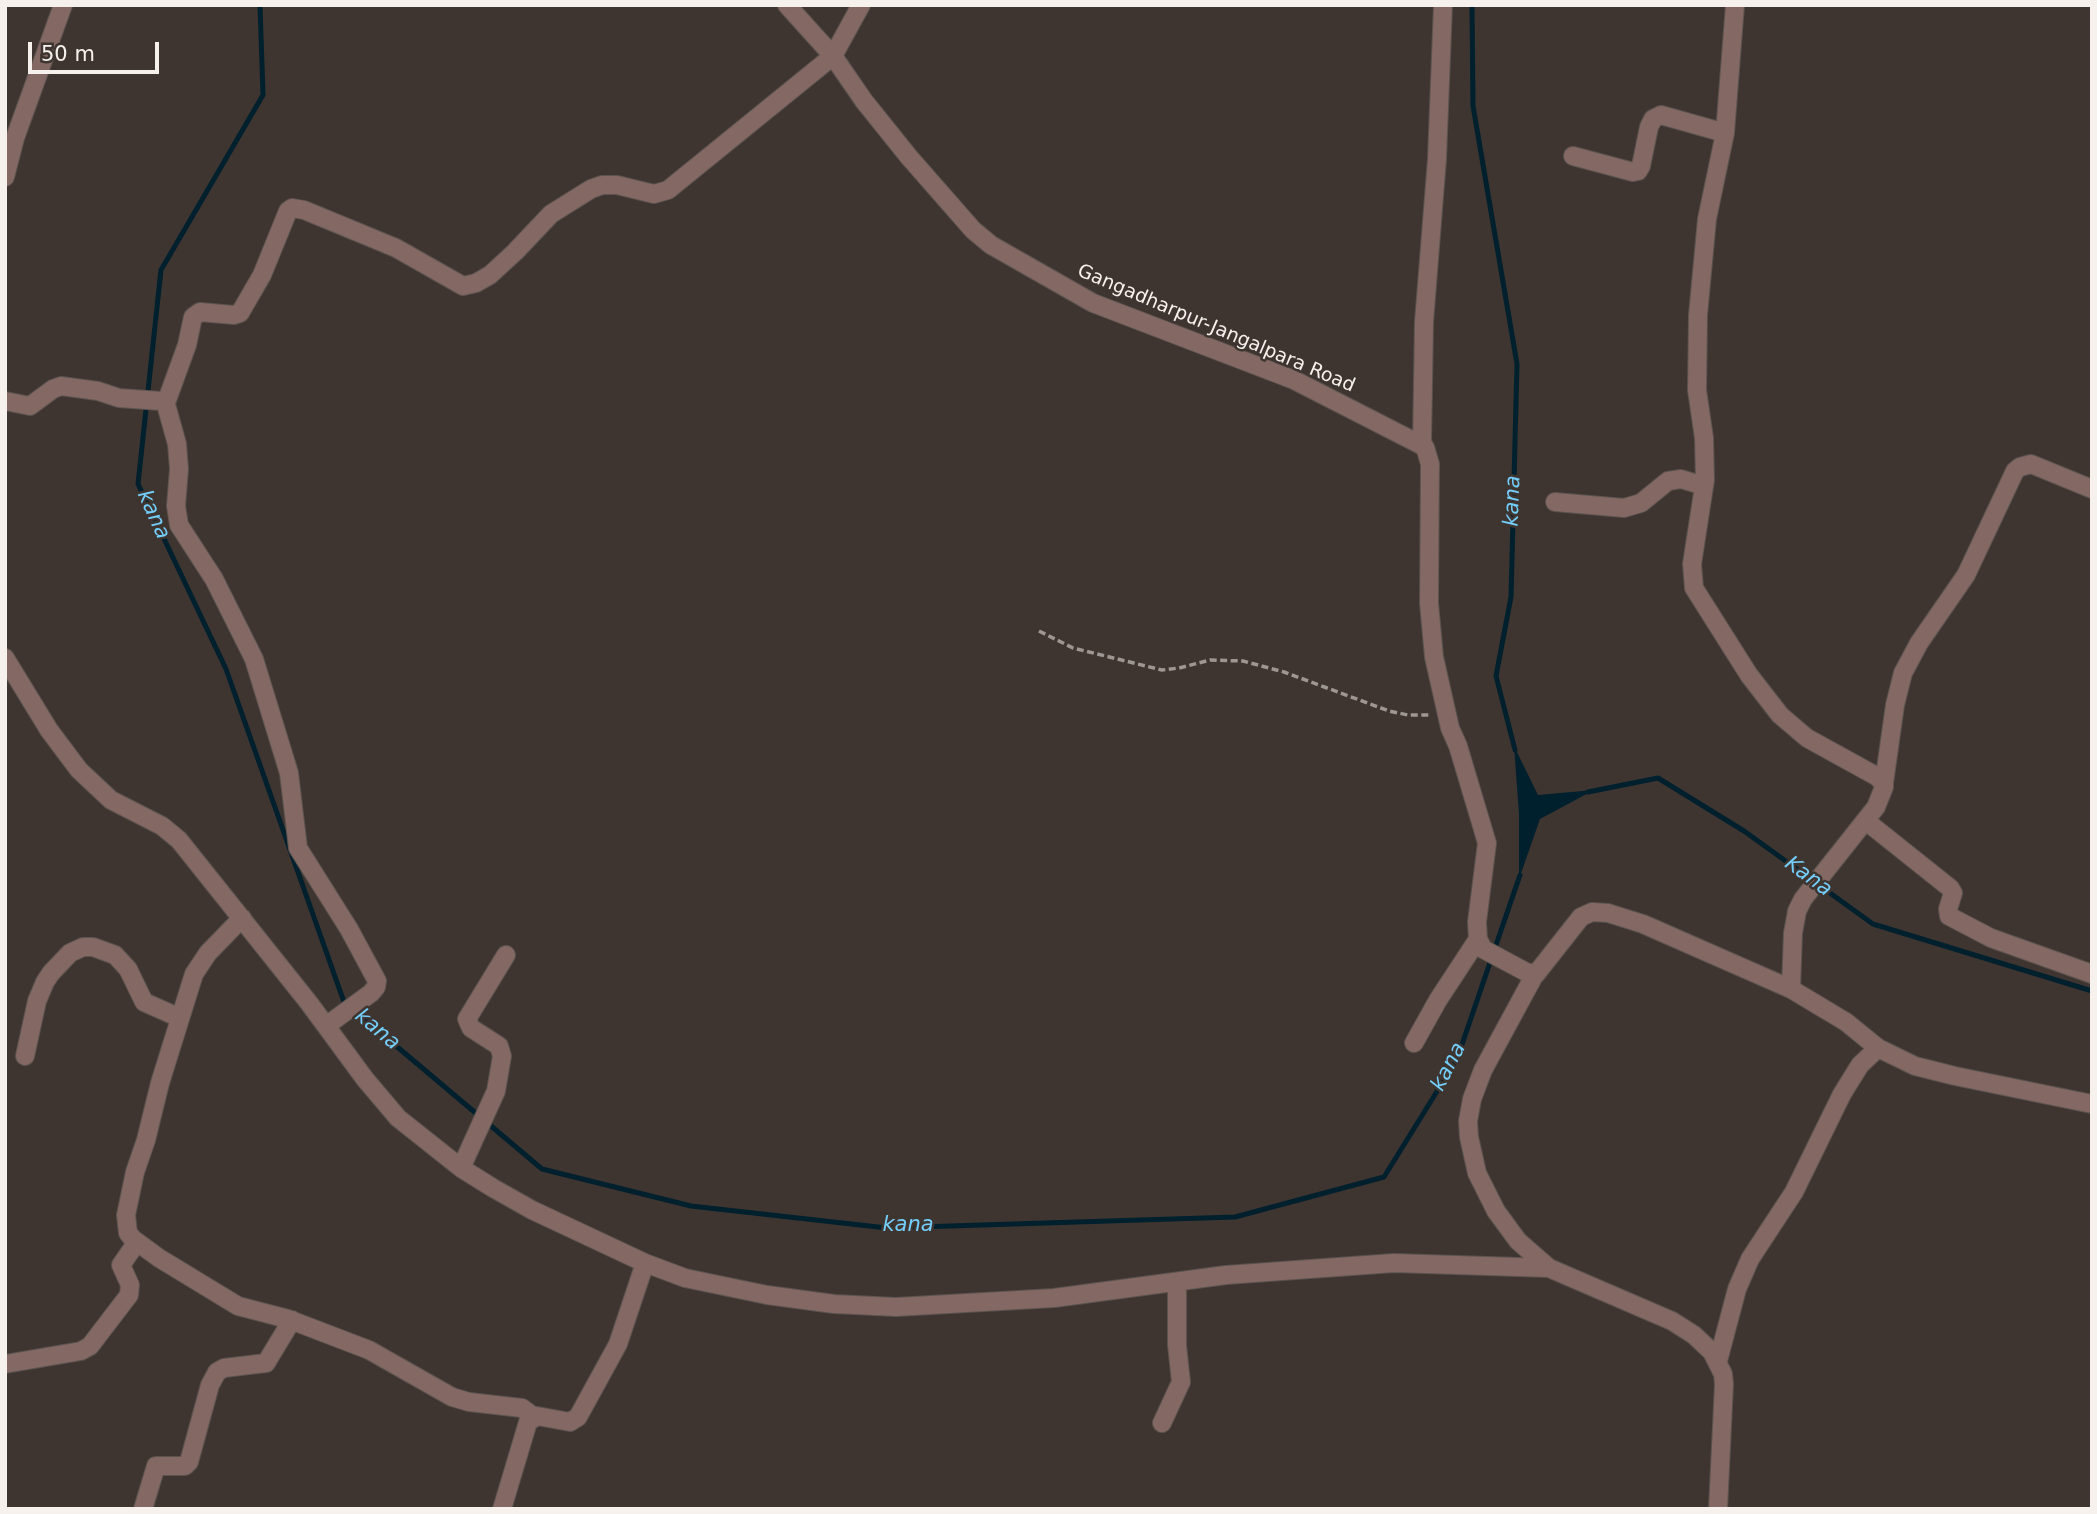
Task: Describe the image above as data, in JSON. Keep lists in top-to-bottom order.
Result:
{
  "streets": {
    "street": ["Gangadharpur-Jangalpara Road"]
  },
  "water": ["kana", "Kana"],
  "scale_bar": "50 m"
}
